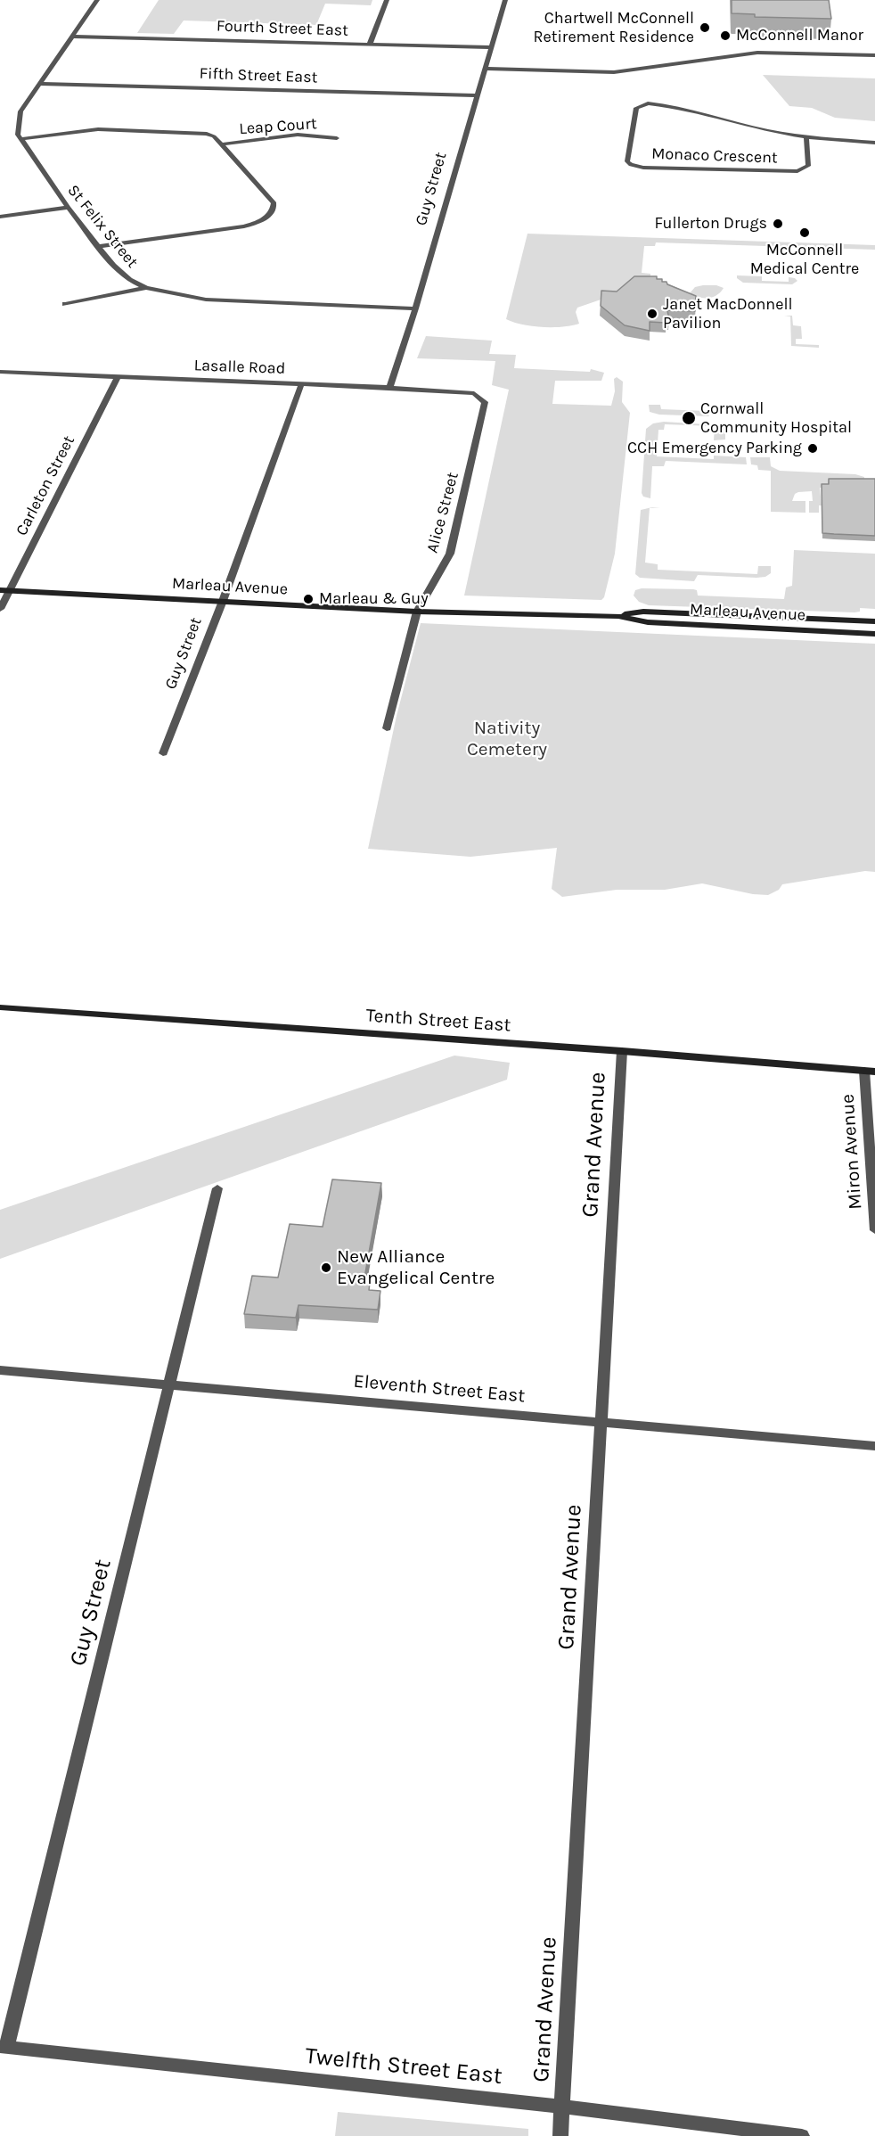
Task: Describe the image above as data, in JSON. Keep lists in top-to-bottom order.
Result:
{
  "streets": {
    "main road": ["Marleau Avenue", "Tenth Street East"],
    "street": [
      "Fourth Street East",
      "Fifth Street East",
      "Leap Court",
      "Monaco Crescent",
      "Guy Street",
      "St Felix Street",
      "Lasalle Road",
      "Carleton Street",
      "Alice Street",
      "Grand Avenue",
      "Miron Avenue",
      "Eleventh Street East",
      "Twelfth Street East"
    ]
  },
  "crossings": [
    ["Fourth Street East", "Guy Street"],
    ["Fifth Street East", "Guy Street"],
    ["Guy Street", "St Felix Street"],
    ["Guy Street", "Lasalle Road"],
    ["Guy Street", "Marleau Avenue"],
    ["Guy Street", "Eleventh Street East"],
    ["Guy Street", "Twelfth Street East"],
    ["Lasalle Road", "Carleton Street"],
    ["Lasalle Road", "Alice Street"],
    ["Carleton Street", "Marleau Avenue"],
    ["Alice Street", "Marleau Avenue"],
    ["Tenth Street East", "Grand Avenue"],
    ["Tenth Street East", "Miron Avenue"],
    ["Grand Avenue", "Eleventh Street East"],
    ["Grand Avenue", "Twelfth Street East"]
  ],
  "parks": ["Nativity Cemetery"],
  "places": [
    "Chartwell McConnell Retirement Residence",
    "McConnell Manor",
    "Fullerton Drugs",
    "McConnell Medical Centre",
    "Janet MacDonnell Pavilion",
    "Cornwall Community Hospital",
    "CCH Emergency Parking",
    "Marleau & Guy",
    "New Alliance Evangelical Centre"
  ]
}
